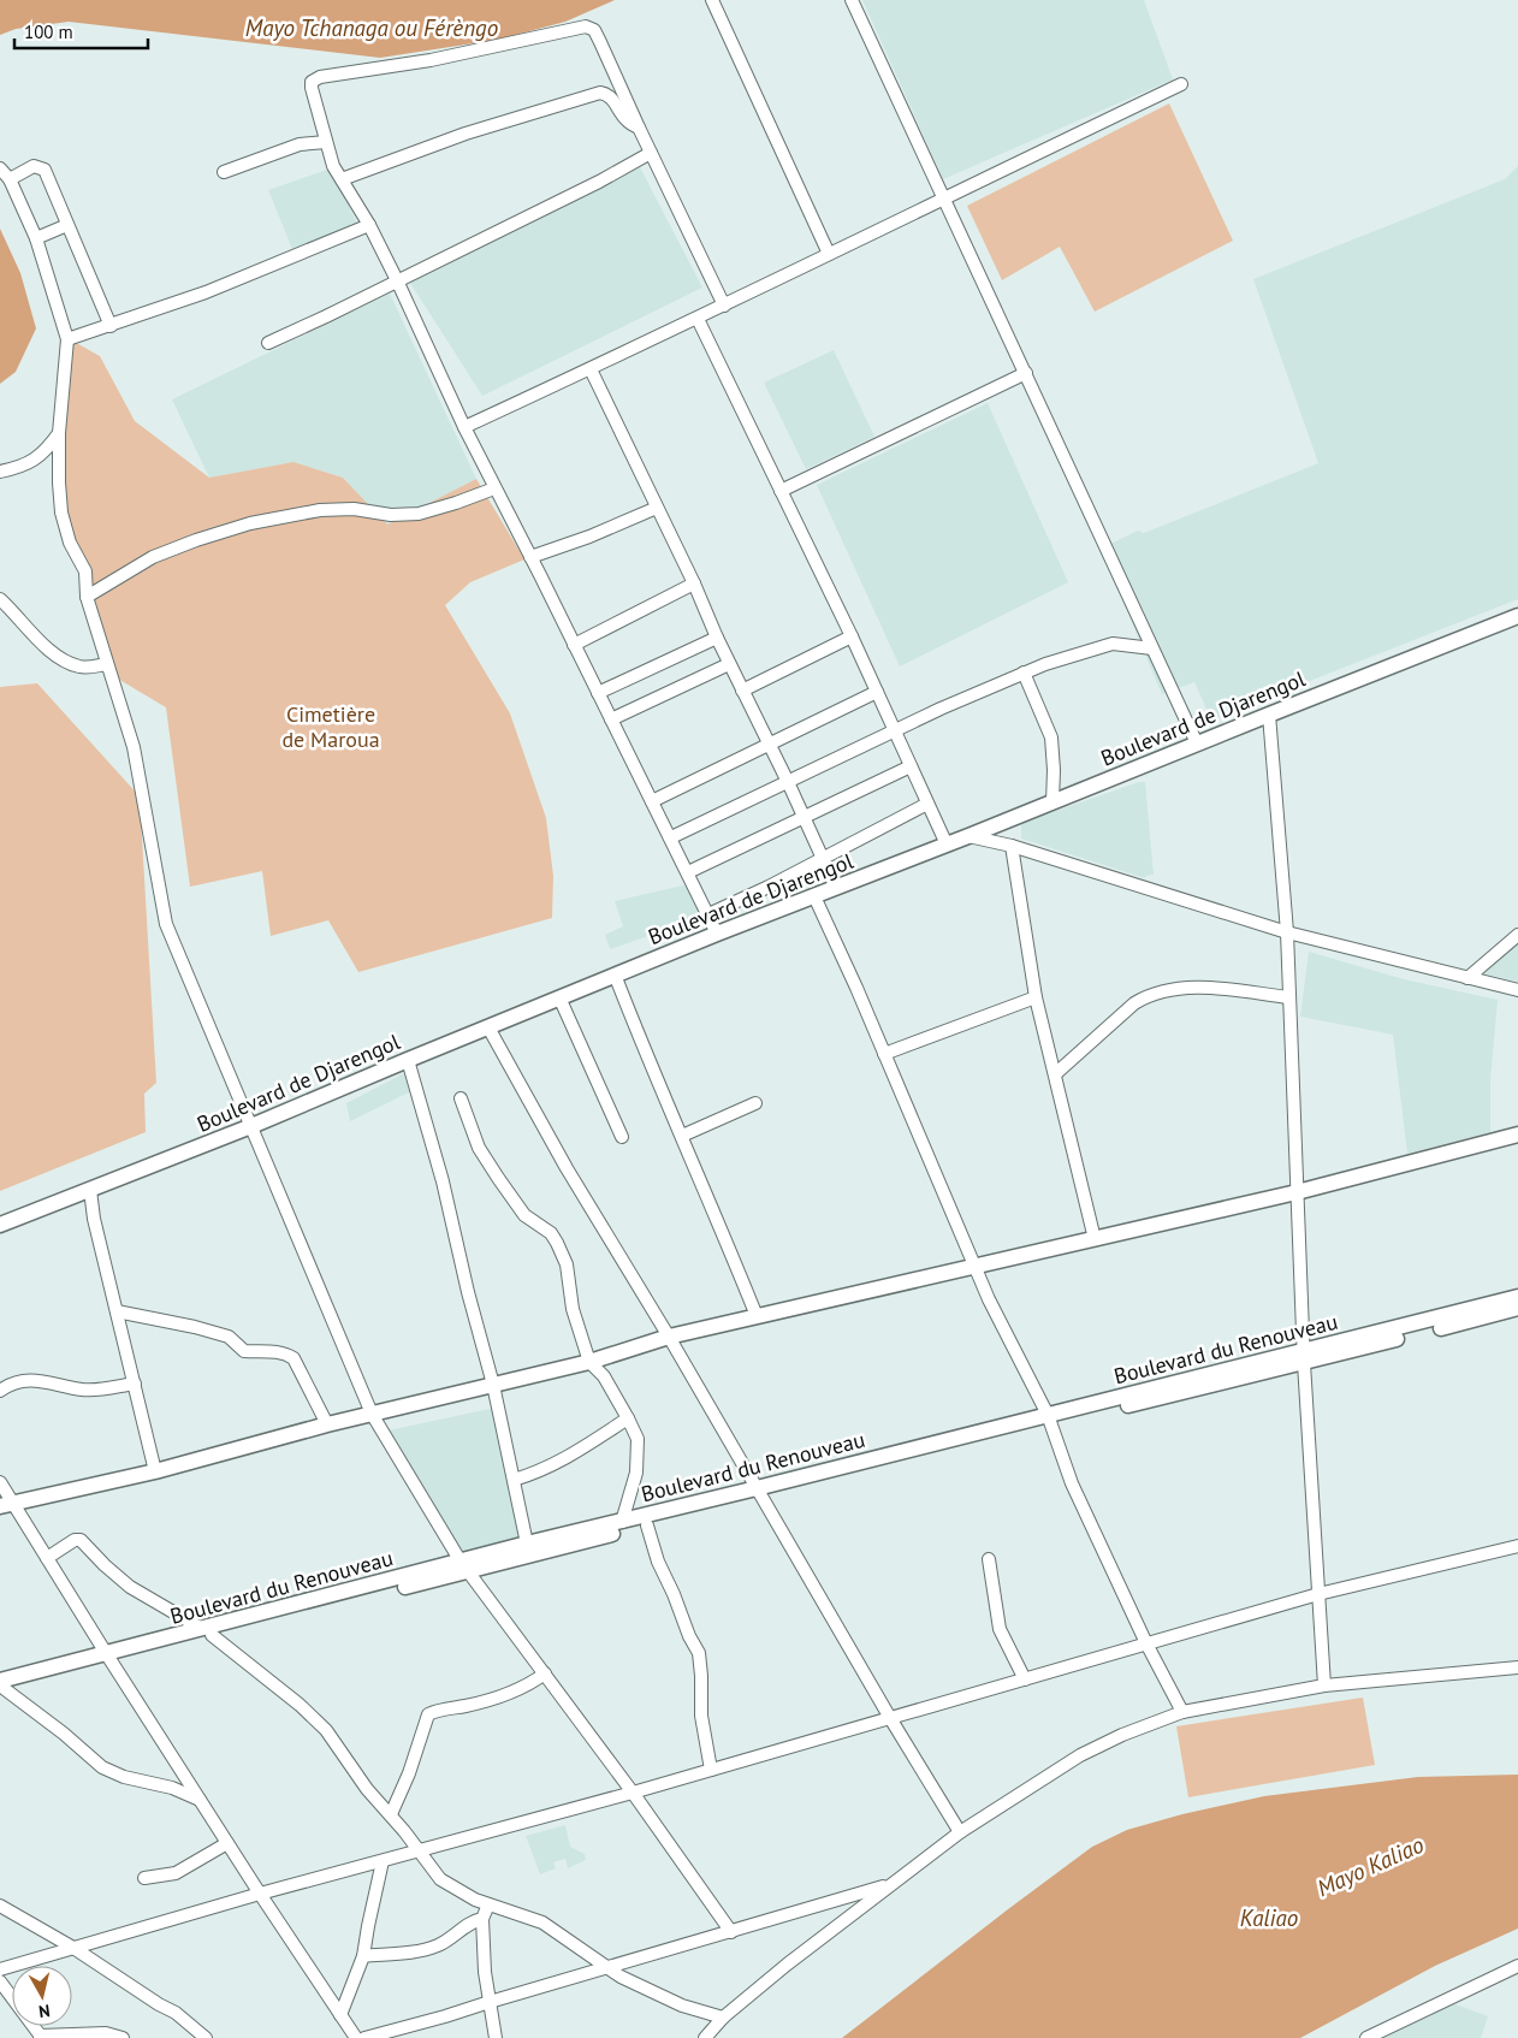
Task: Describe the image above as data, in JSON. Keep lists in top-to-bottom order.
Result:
{
  "streets": {
    "main road": ["Boulevard de Djarengol", "Boulevard du Renouveau"]
  },
  "water": ["Mayo Tchanaga ou Férèngo", "Mayo Kaliao", "Kaliao"],
  "parks": ["Cimetière de Maroua"],
  "scale_bar": "100 m",
  "north": "bottom"
}
